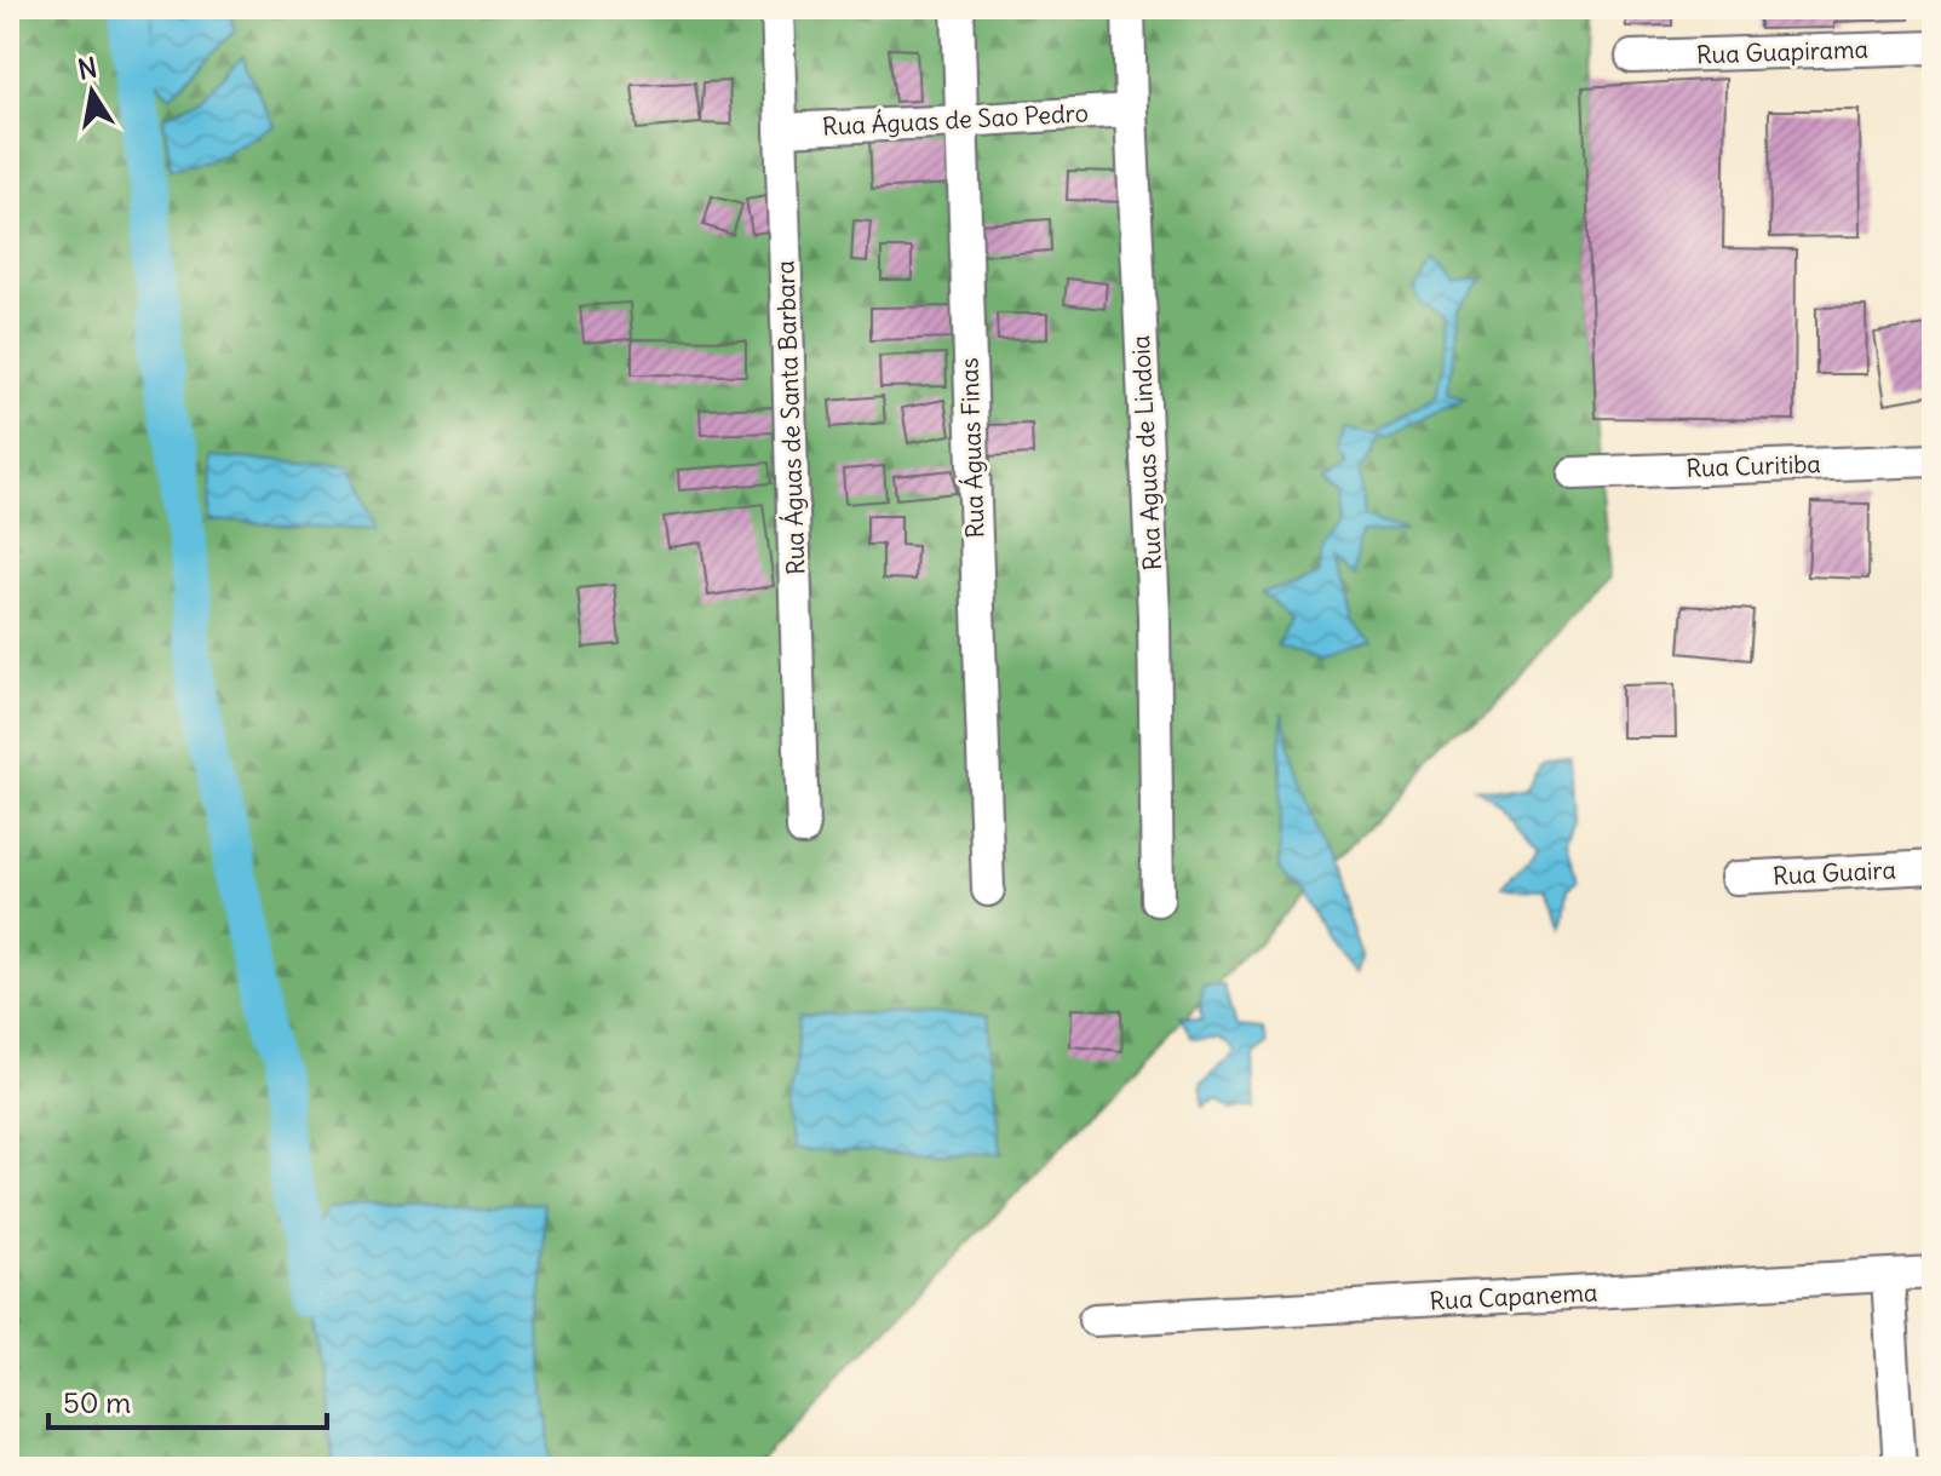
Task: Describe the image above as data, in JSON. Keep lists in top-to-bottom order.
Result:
{
  "streets": {
    "street": [
      "Rua Guapirama",
      "Rua Águas de Sao Pedro",
      "Rua Águas de Santa Barbara",
      "Rua Águas Finas",
      "Rua Aguas de Lindoia",
      "Rua Curitiba",
      "Rua Guaira",
      "Rua Capanema"
    ]
  },
  "crossings": [
    ["Rua Águas de Sao Pedro", "Rua Águas de Santa Barbara"],
    ["Rua Águas de Sao Pedro", "Rua Águas Finas"],
    ["Rua Águas de Sao Pedro", "Rua Aguas de Lindoia"]
  ],
  "scale_bar": "50 m",
  "north": "top"
}
